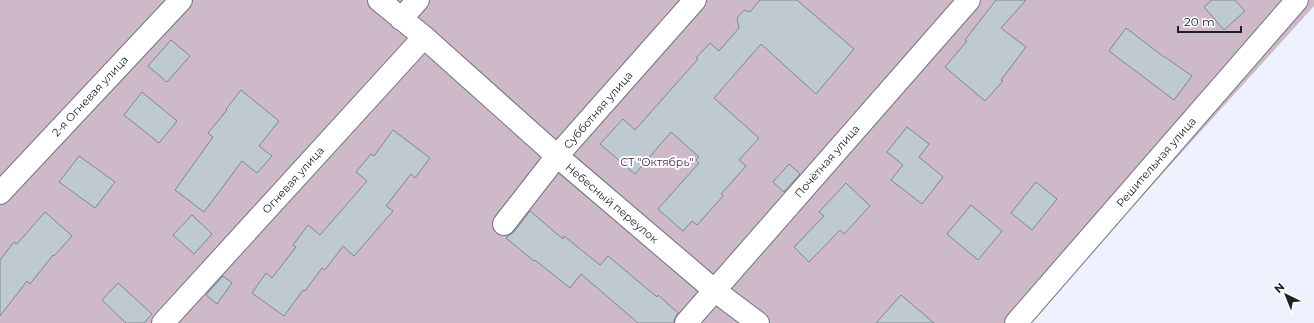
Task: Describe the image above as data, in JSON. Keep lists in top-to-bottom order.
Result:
{
  "streets": {
    "street": [
      "2-я Огневая улица",
      "Субботняя улица",
      "Почётная улица",
      "Решительная улица",
      "Огневая улица",
      "Небесный переулок"
    ]
  },
  "crossings": [
    ["Субботняя улица", "Небесный переулок"],
    ["Почётная улица", "Небесный переулок"],
    ["Огневая улица", "Небесный переулок"]
  ],
  "parks": ["СТ \"Октябрь\""],
  "scale_bar": "20 m",
  "north": "top left"
}
